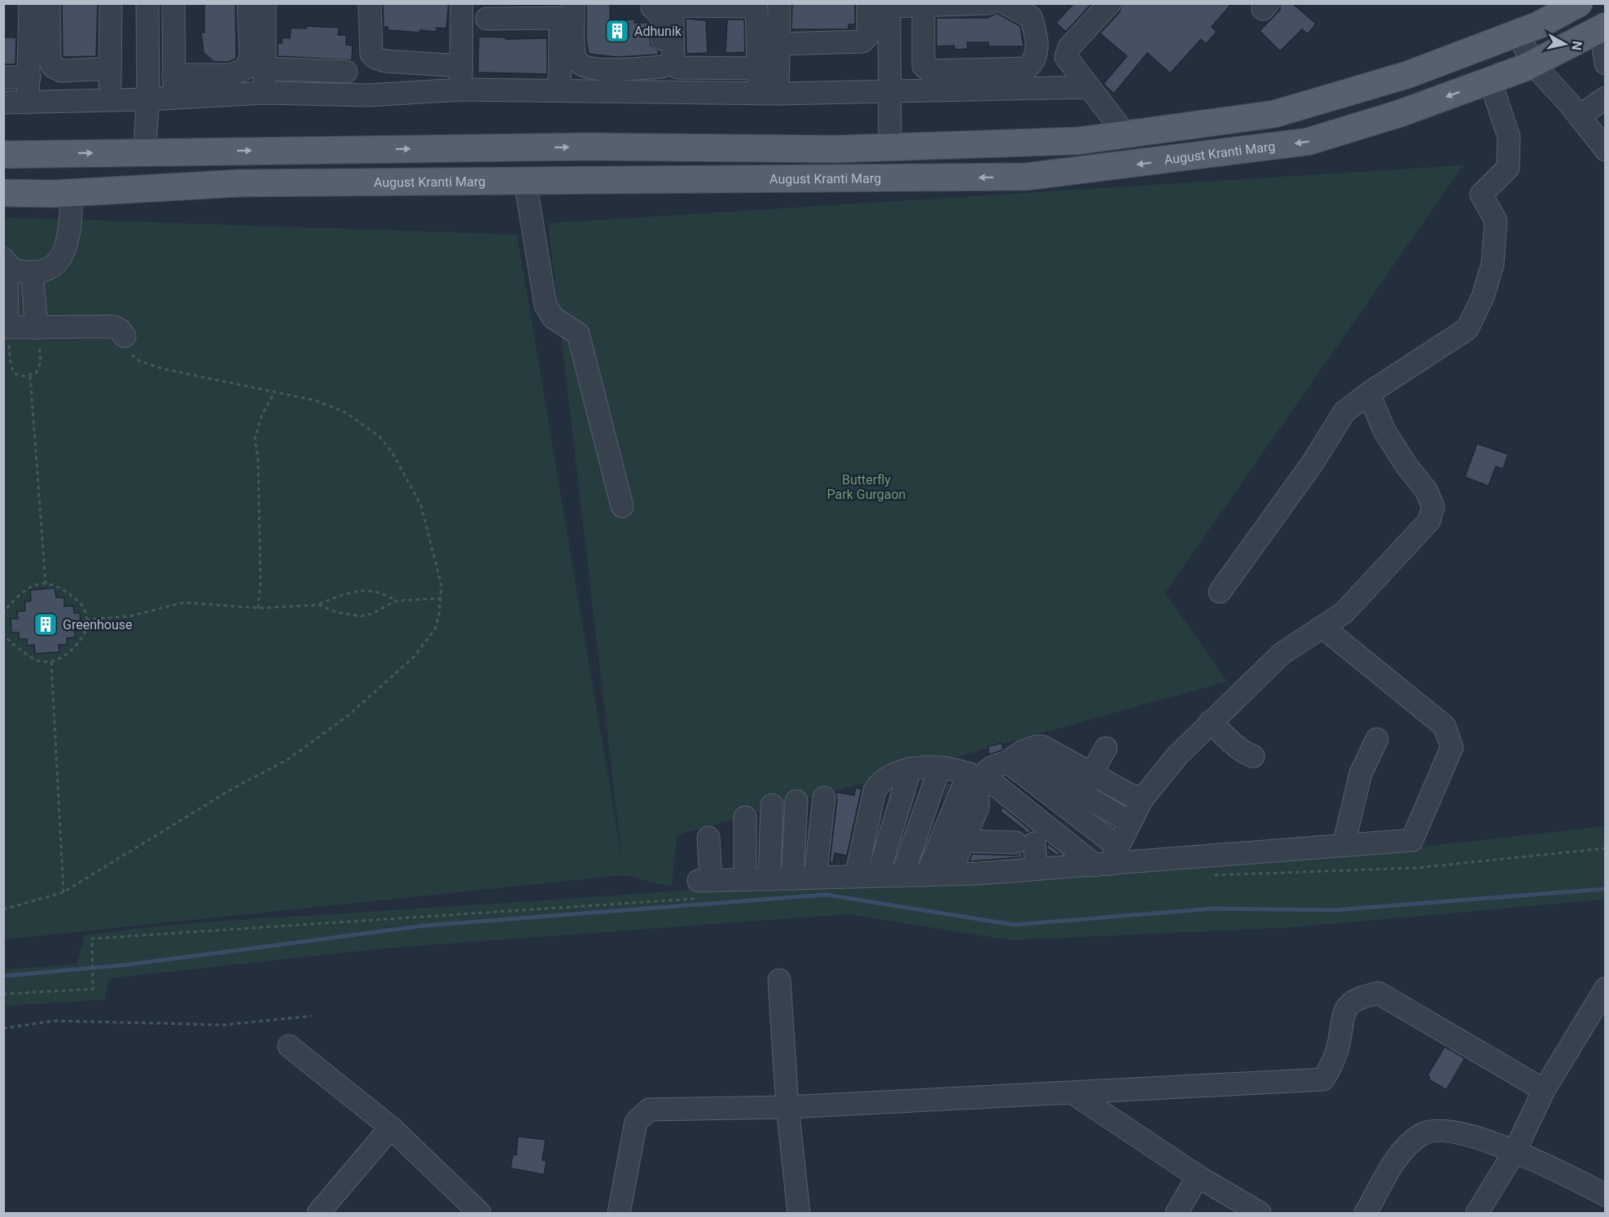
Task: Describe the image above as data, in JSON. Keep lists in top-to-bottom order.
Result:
{
  "streets": {
    "main road": ["August Kranti Marg"]
  },
  "parks": ["Butterfly Park Gurgaon"],
  "places": {
    "building": ["Adhunik", "Greenhouse"]
  },
  "north": "right"
}
